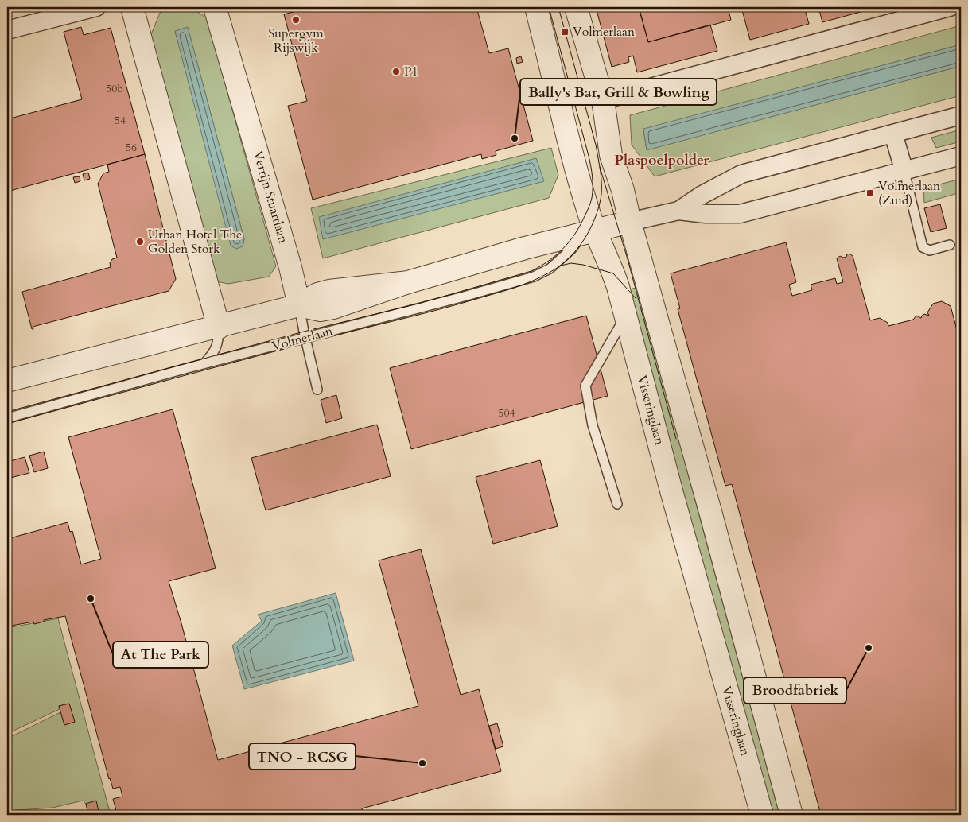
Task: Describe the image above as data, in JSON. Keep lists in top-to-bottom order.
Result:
{
  "streets": {
    "street": ["Verrijn Stuartlaan", "Visseringlaan"],
    "lane": ["Volmerlaan"]
  },
  "crossings": [
    ["Verrijn Stuartlaan", "Volmerlaan"],
    ["Volmerlaan", "Visseringlaan"]
  ],
  "districts": ["Plaspoelpolder"],
  "places": {
    "other": [
      "Supergym Rijswijk",
      "P1",
      "Bally's Bar, Grill & Bowling",
      "Urban Hotel The Golden Stork",
      "At The Park",
      "Broodfabriek",
      "TNO - RCSG"
    ],
    "transit": ["Volmerlaan", "Volmerlaan (Zuid)"]
  },
  "house_numbers": [
    "50b",
    "54",
    "56",
    "504"
  ]
}
